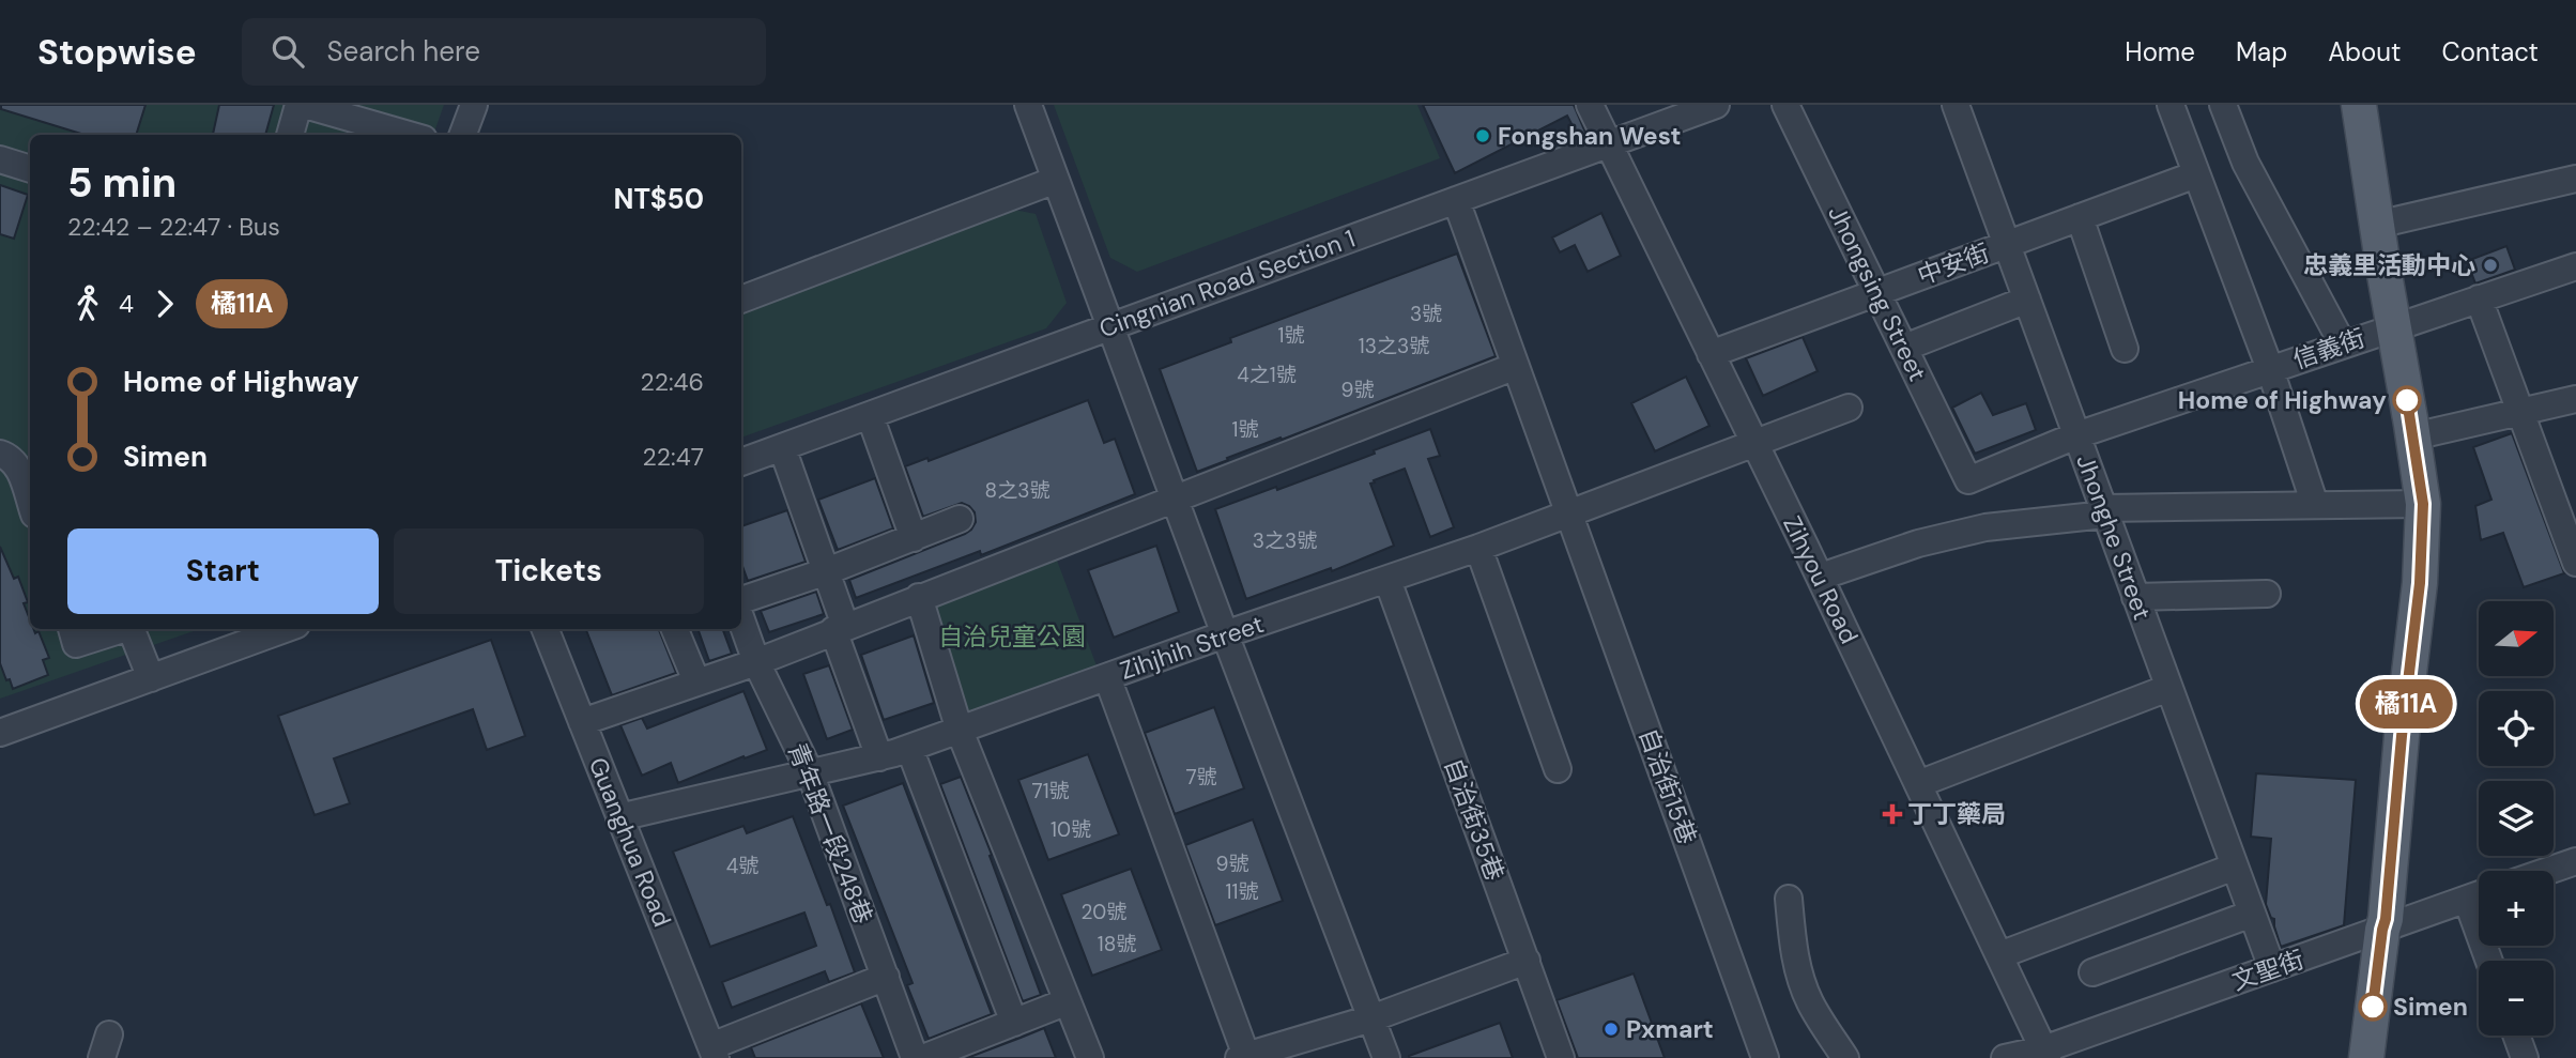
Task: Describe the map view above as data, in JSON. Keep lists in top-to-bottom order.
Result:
{
  "streets": {
    "street": [
      "中安街",
      "Cingnian Road Section 1",
      "Jhongsing Street",
      "信義街",
      "Jhonghe Street",
      "Zihyou Road",
      "Zihjhih Street",
      "自治街15巷",
      "自治街35巷",
      "青年路一段248巷",
      "Guanghua Road",
      "文聖街"
    ]
  },
  "crossings": [
    ["中安街", "Jhongsing Street"],
    ["中安街", "Jhonghe Street"],
    ["中安街", "Zihyou Road"],
    ["Cingnian Road Section 1", "Zihyou Road"],
    ["Cingnian Road Section 1", "自治街15巷"],
    ["Jhongsing Street", "信義街"],
    ["信義街", "Jhonghe Street"],
    ["Jhonghe Street", "文聖街"],
    ["Zihyou Road", "Zihjhih Street"],
    ["Zihyou Road", "文聖街"],
    ["Zihjhih Street", "自治街15巷"],
    ["Zihjhih Street", "自治街35巷"],
    ["Zihjhih Street", "青年路一段248巷"],
    ["Zihjhih Street", "Guanghua Road"]
  ],
  "parks": ["自治兒童公園"],
  "places": {
    "other": [
      "Fongshan West",
      "忠義里活動中心",
      "Home of Highway",
      "Simen",
      "Pxmart"
    ],
    "health": ["丁丁藥局"]
  },
  "lines": ["bus line 橘11A"],
  "house_numbers": [
    "3號",
    "1號",
    "13之3號",
    "4之1號",
    "9號",
    "1號",
    "8之3號",
    "3之3號",
    "7號",
    "71號",
    "10號",
    "9號",
    "4號",
    "11號",
    "20號",
    "18號"
  ],
  "north": "right",
  "page": {
    "header": "Stopwise",
    "search": "Search here",
    "nav": [
      "Home",
      "Map",
      "About",
      "Contact"
    ],
    "on_map": "橘11A",
    "heading": ["5 min", "22:42 – 22:47 · Bus", "NT$50"],
    "legs": ["4", "橘11A"],
    "list": [
      {
        "name": "Home of Highway",
        "value": "22:46"
      },
      {
        "name": "Simen",
        "value": "22:47"
      }
    ],
    "buttons": ["Start", "Tickets"],
    "map_buttons": ["+", "−"]
  }
}
